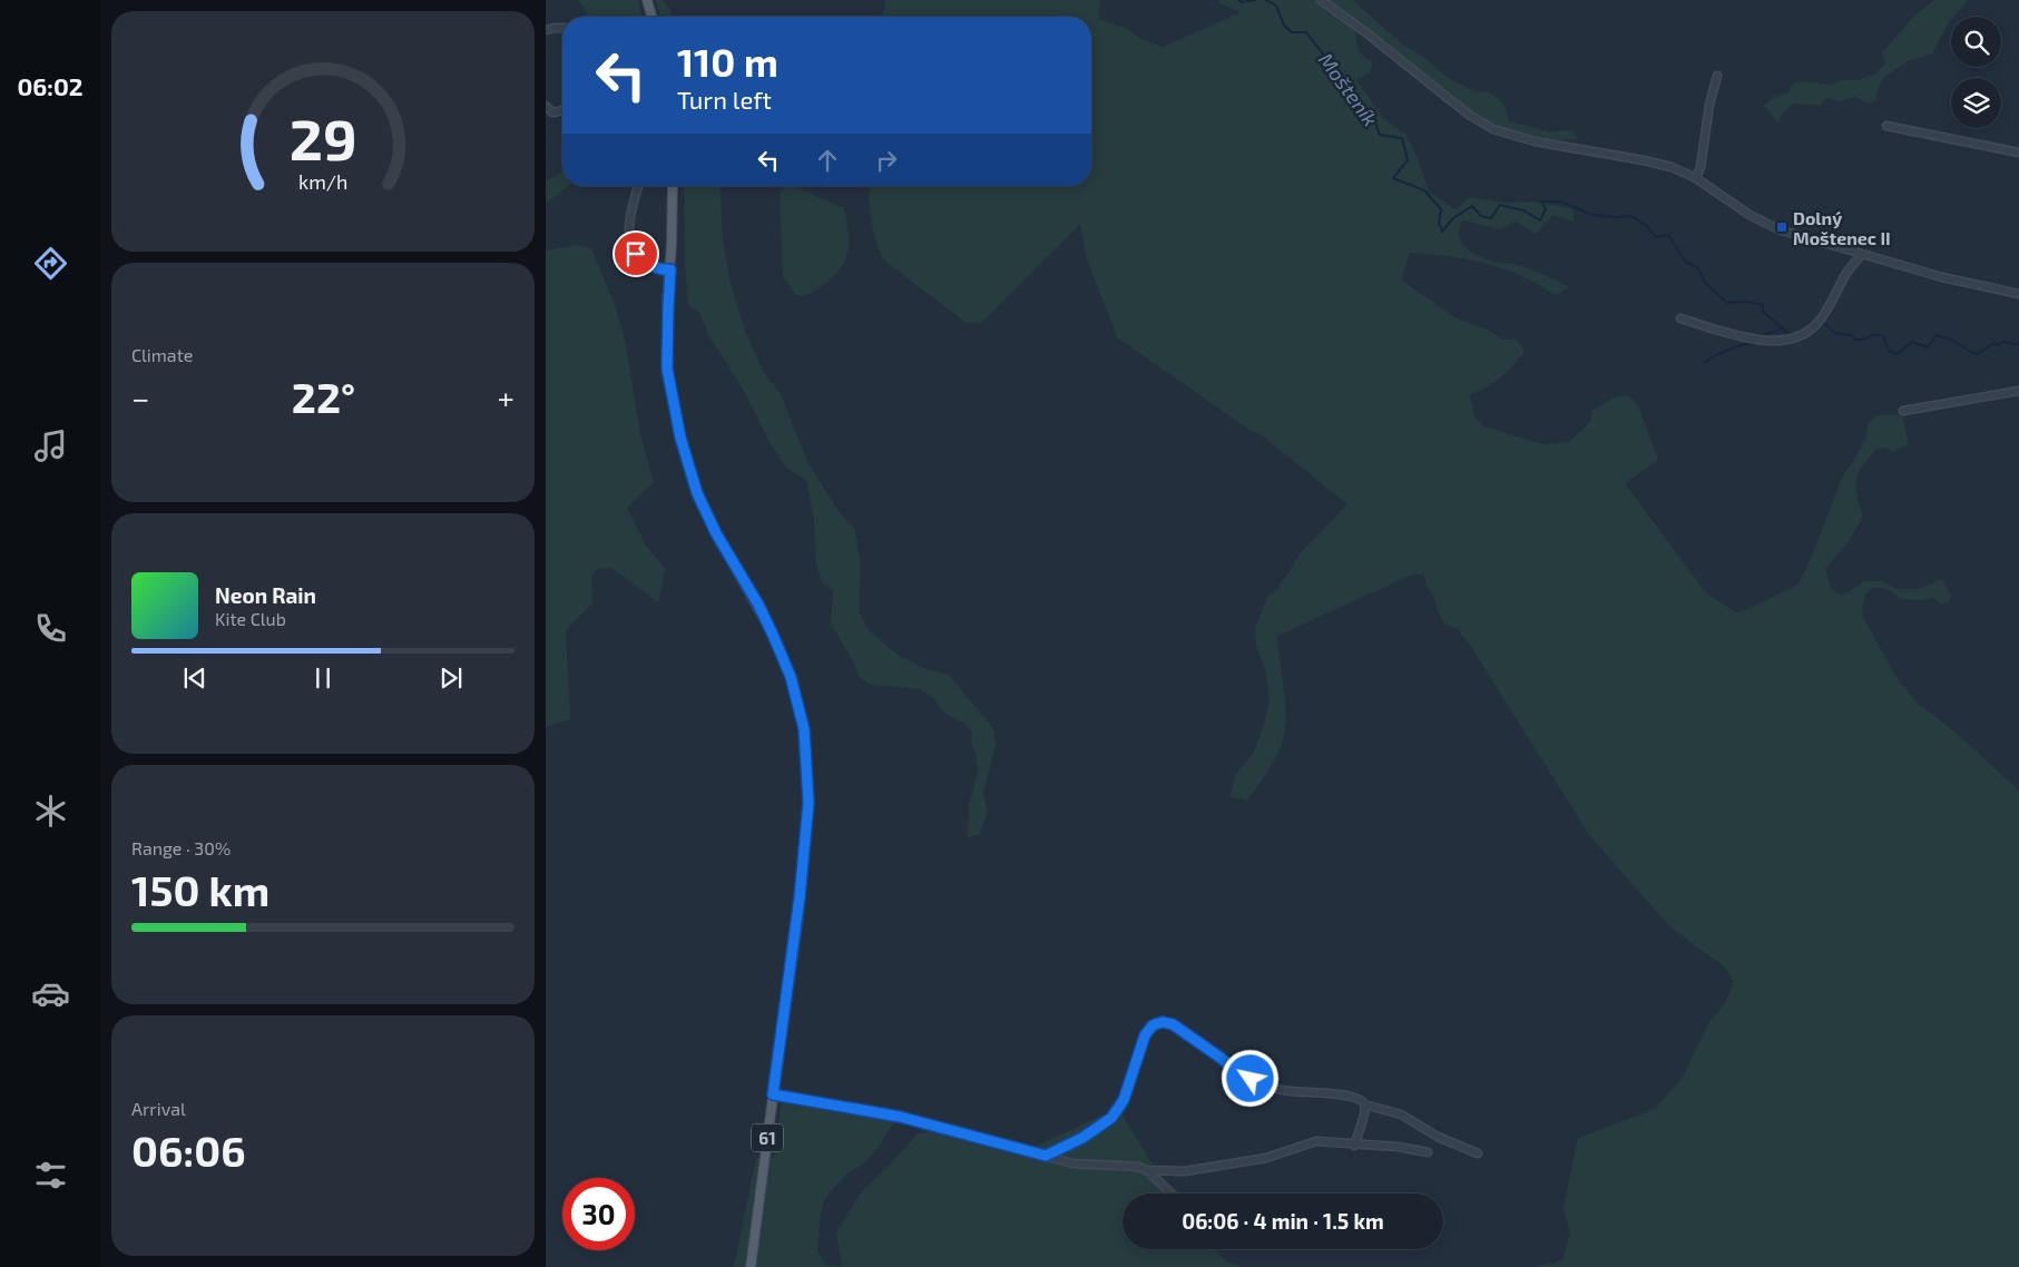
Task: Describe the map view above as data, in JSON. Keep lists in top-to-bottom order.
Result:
{
  "streets": {
    "main road": ["61"]
  },
  "water": ["Mošteník"],
  "places": {
    "transit": ["Dolný Moštenec II"]
  },
  "page": {
    "tabs": "06:02",
    "turn": ["110 m", "Turn left"],
    "tile": [
      "Climate",
      ["Range · 30%", "150 km"],
      ["Arrival", "06:06"]
    ],
    "heat": ["−", "22°", "+"],
    "song": ["Neon Rain", "Kite Club"],
    "limit": "30",
    "trip": "06:06 · 4 min · 1.5 km",
    "gauge": ["29", "km/h"]
  }
}
